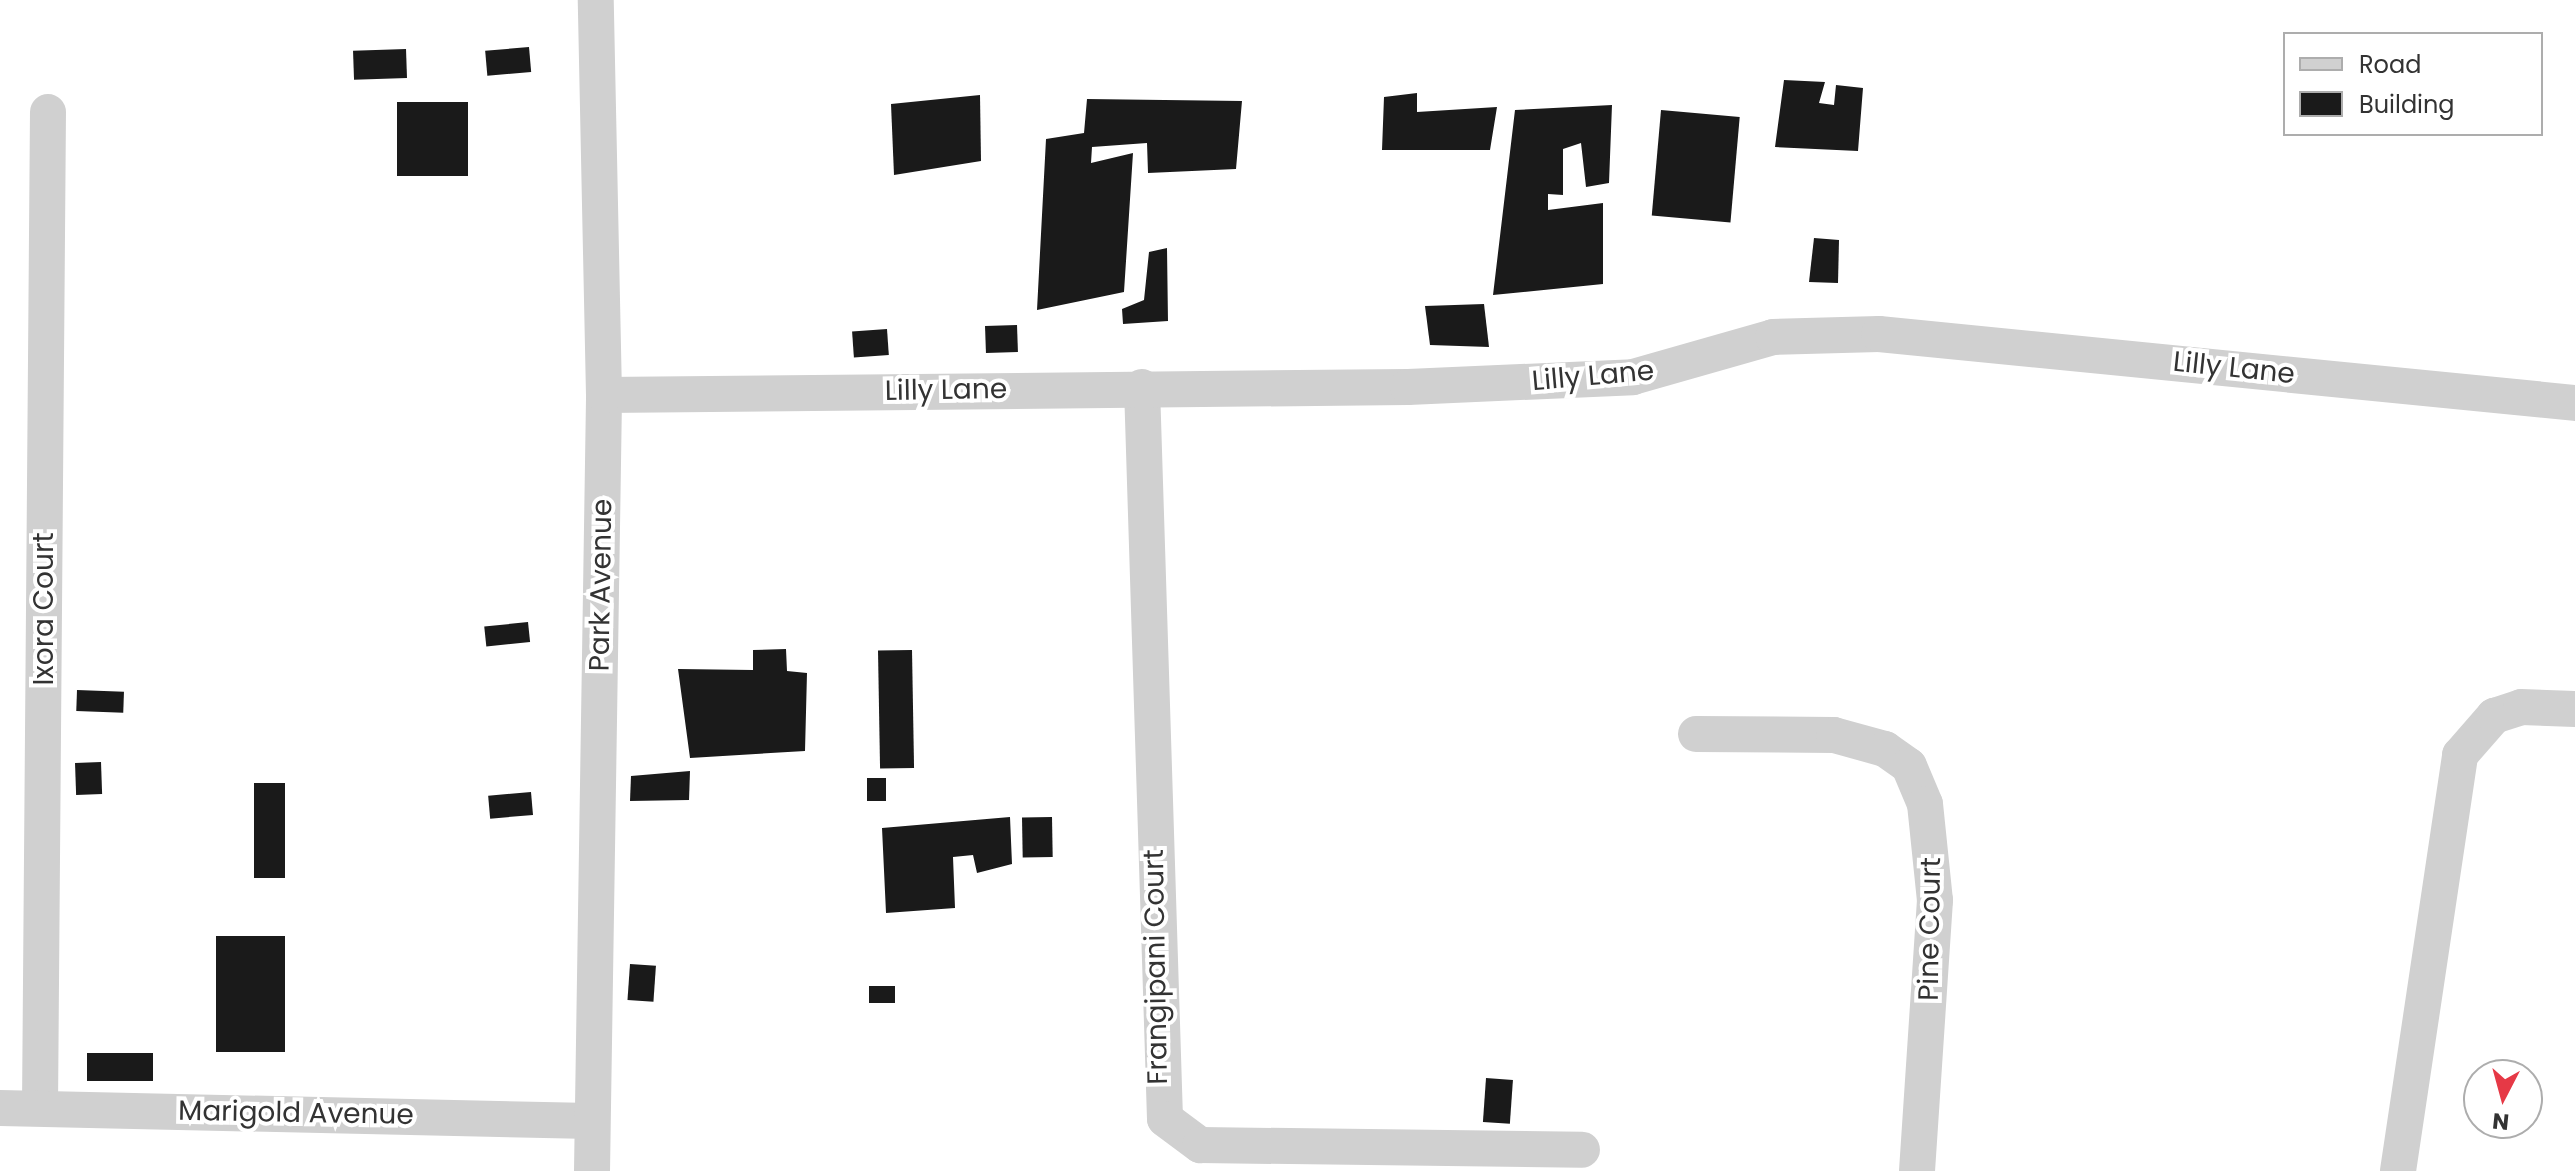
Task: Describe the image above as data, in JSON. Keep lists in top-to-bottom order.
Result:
{
  "streets": {
    "street": [
      "Lilly Lane",
      "Park Avenue",
      "Ixora Court",
      "Pine Court",
      "Frangipani Court",
      "Marigold Avenue"
    ]
  },
  "crossings": [
    ["Lilly Lane", "Park Avenue"],
    ["Lilly Lane", "Frangipani Court"],
    ["Park Avenue", "Marigold Avenue"],
    ["Ixora Court", "Marigold Avenue"]
  ],
  "legend": ["Road", "Building"],
  "north": "bottom"
}
